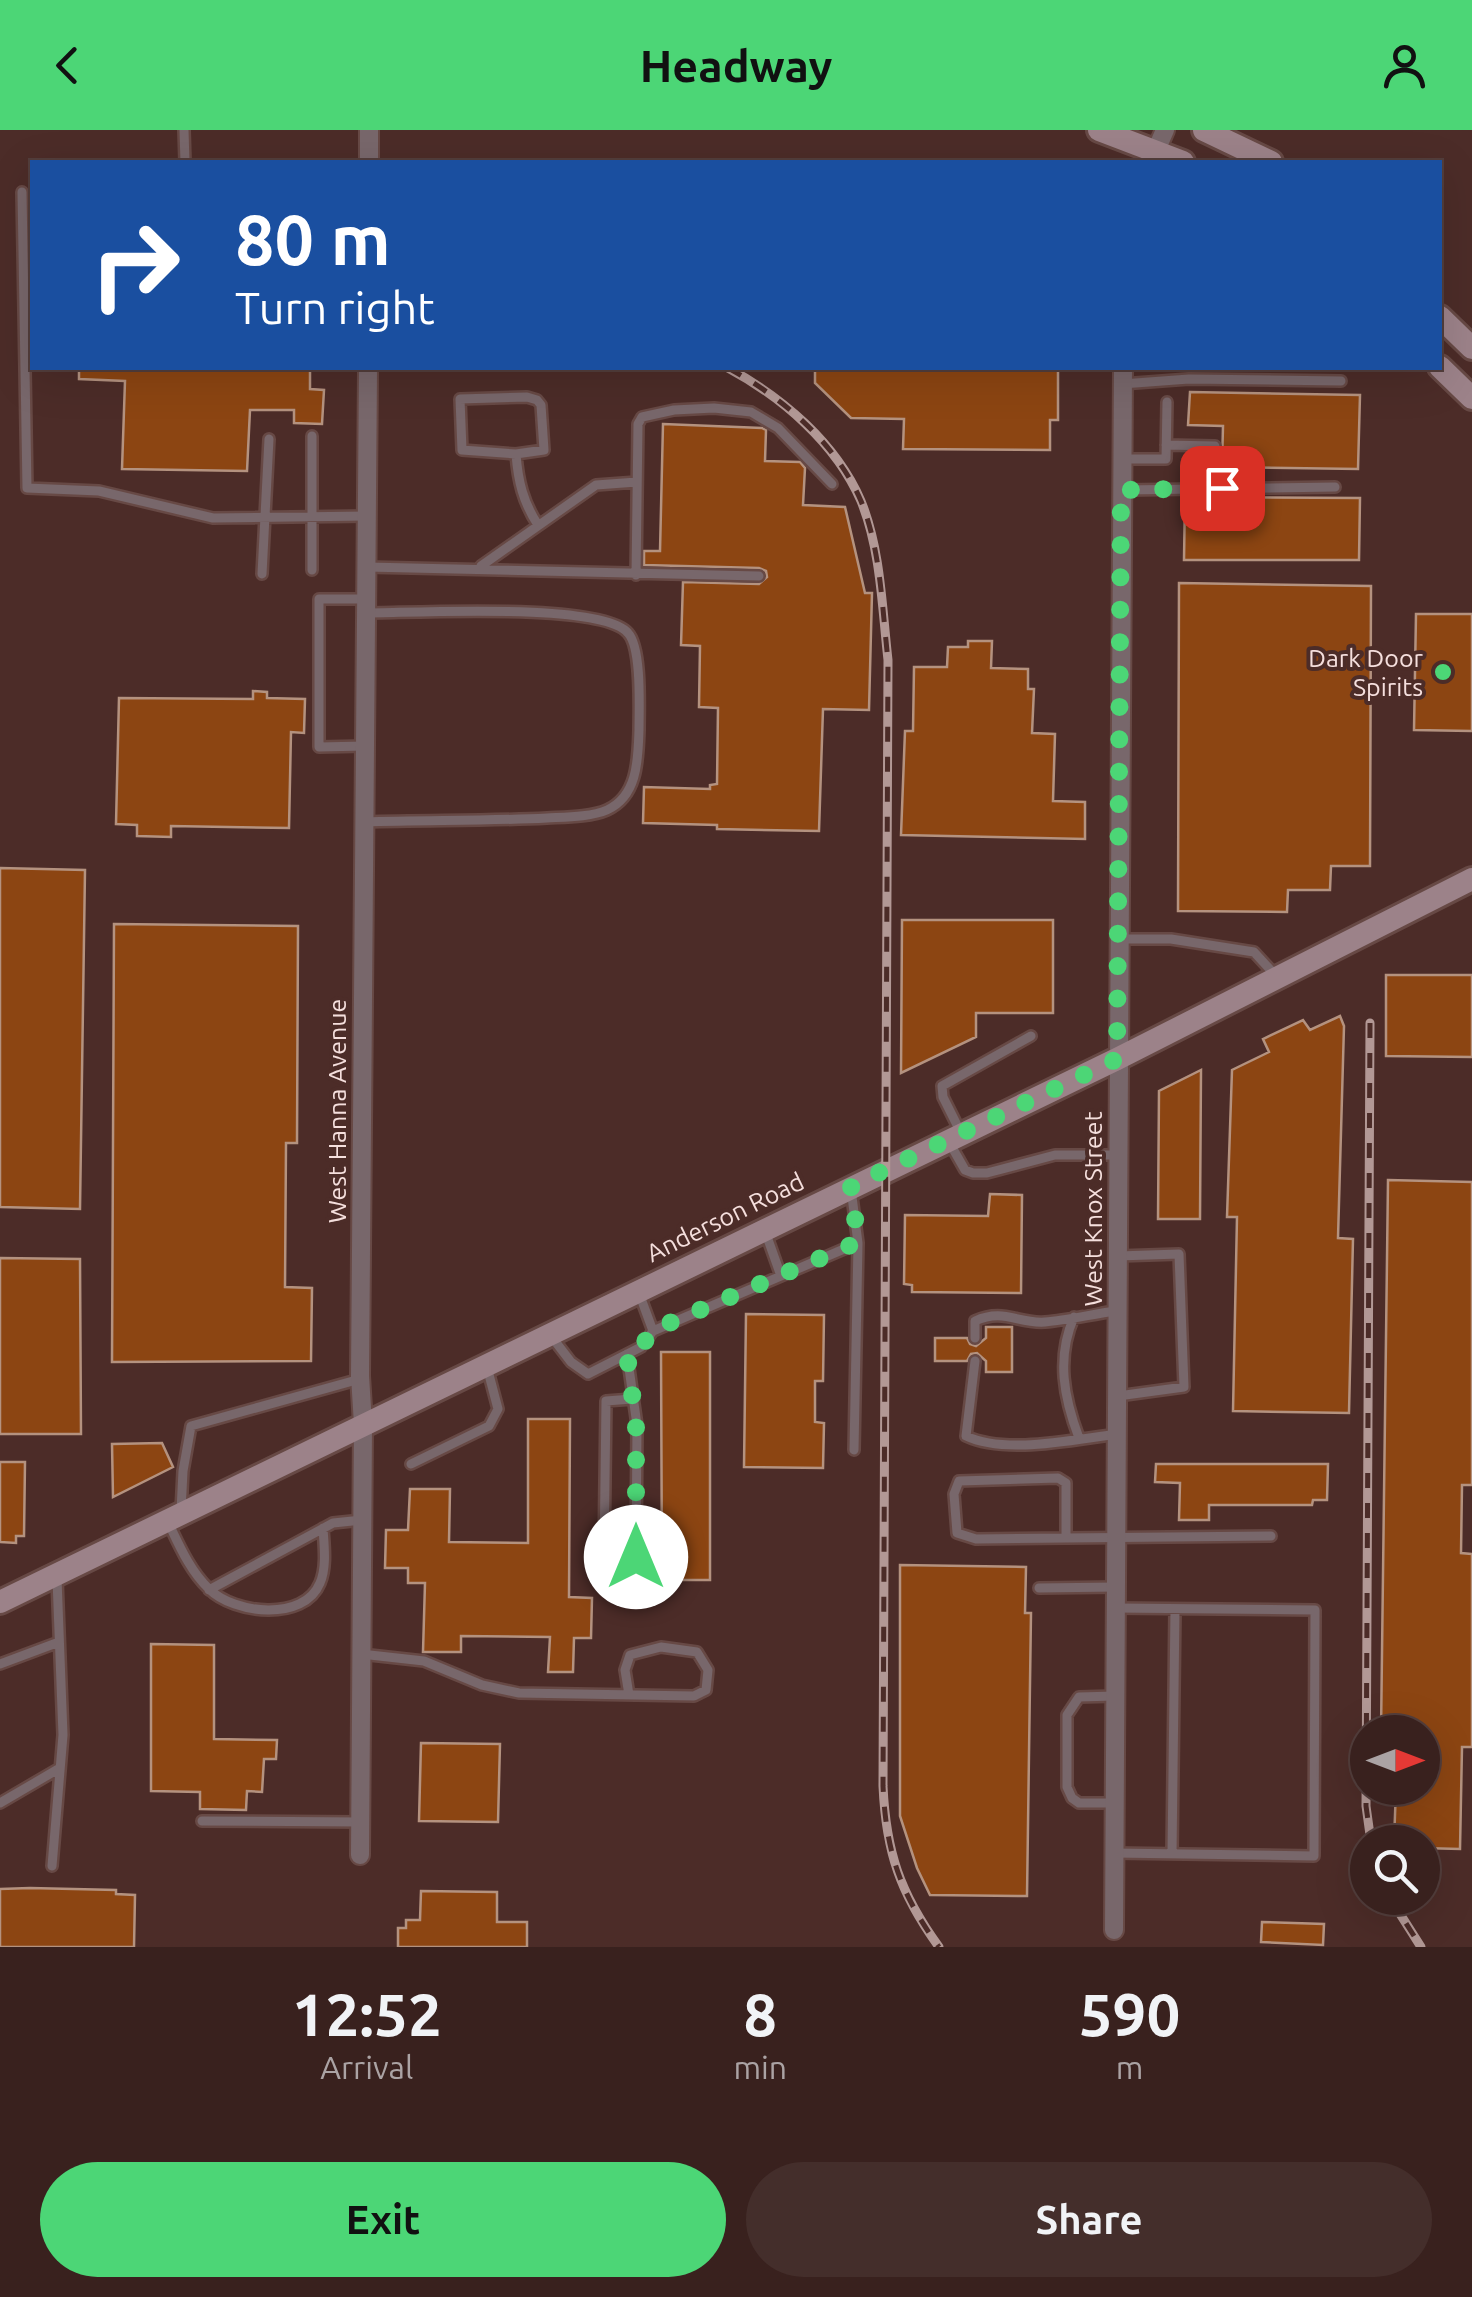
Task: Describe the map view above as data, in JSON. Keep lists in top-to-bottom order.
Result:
{
  "streets": {
    "street": ["West Hanna Avenue", "West Knox Street", "Anderson Road"]
  },
  "crossings": [
    ["West Hanna Avenue", "Anderson Road"],
    ["West Knox Street", "Anderson Road"]
  ],
  "places": ["Dark Door Spirits"],
  "north": "right",
  "page": {
    "header": "Headway",
    "turn": ["80 m", "Turn right"],
    "eta": [
      "12:52",
      "Arrival",
      "8",
      "min",
      "590",
      "m"
    ],
    "buttons": ["Exit", "Share"]
  }
}
